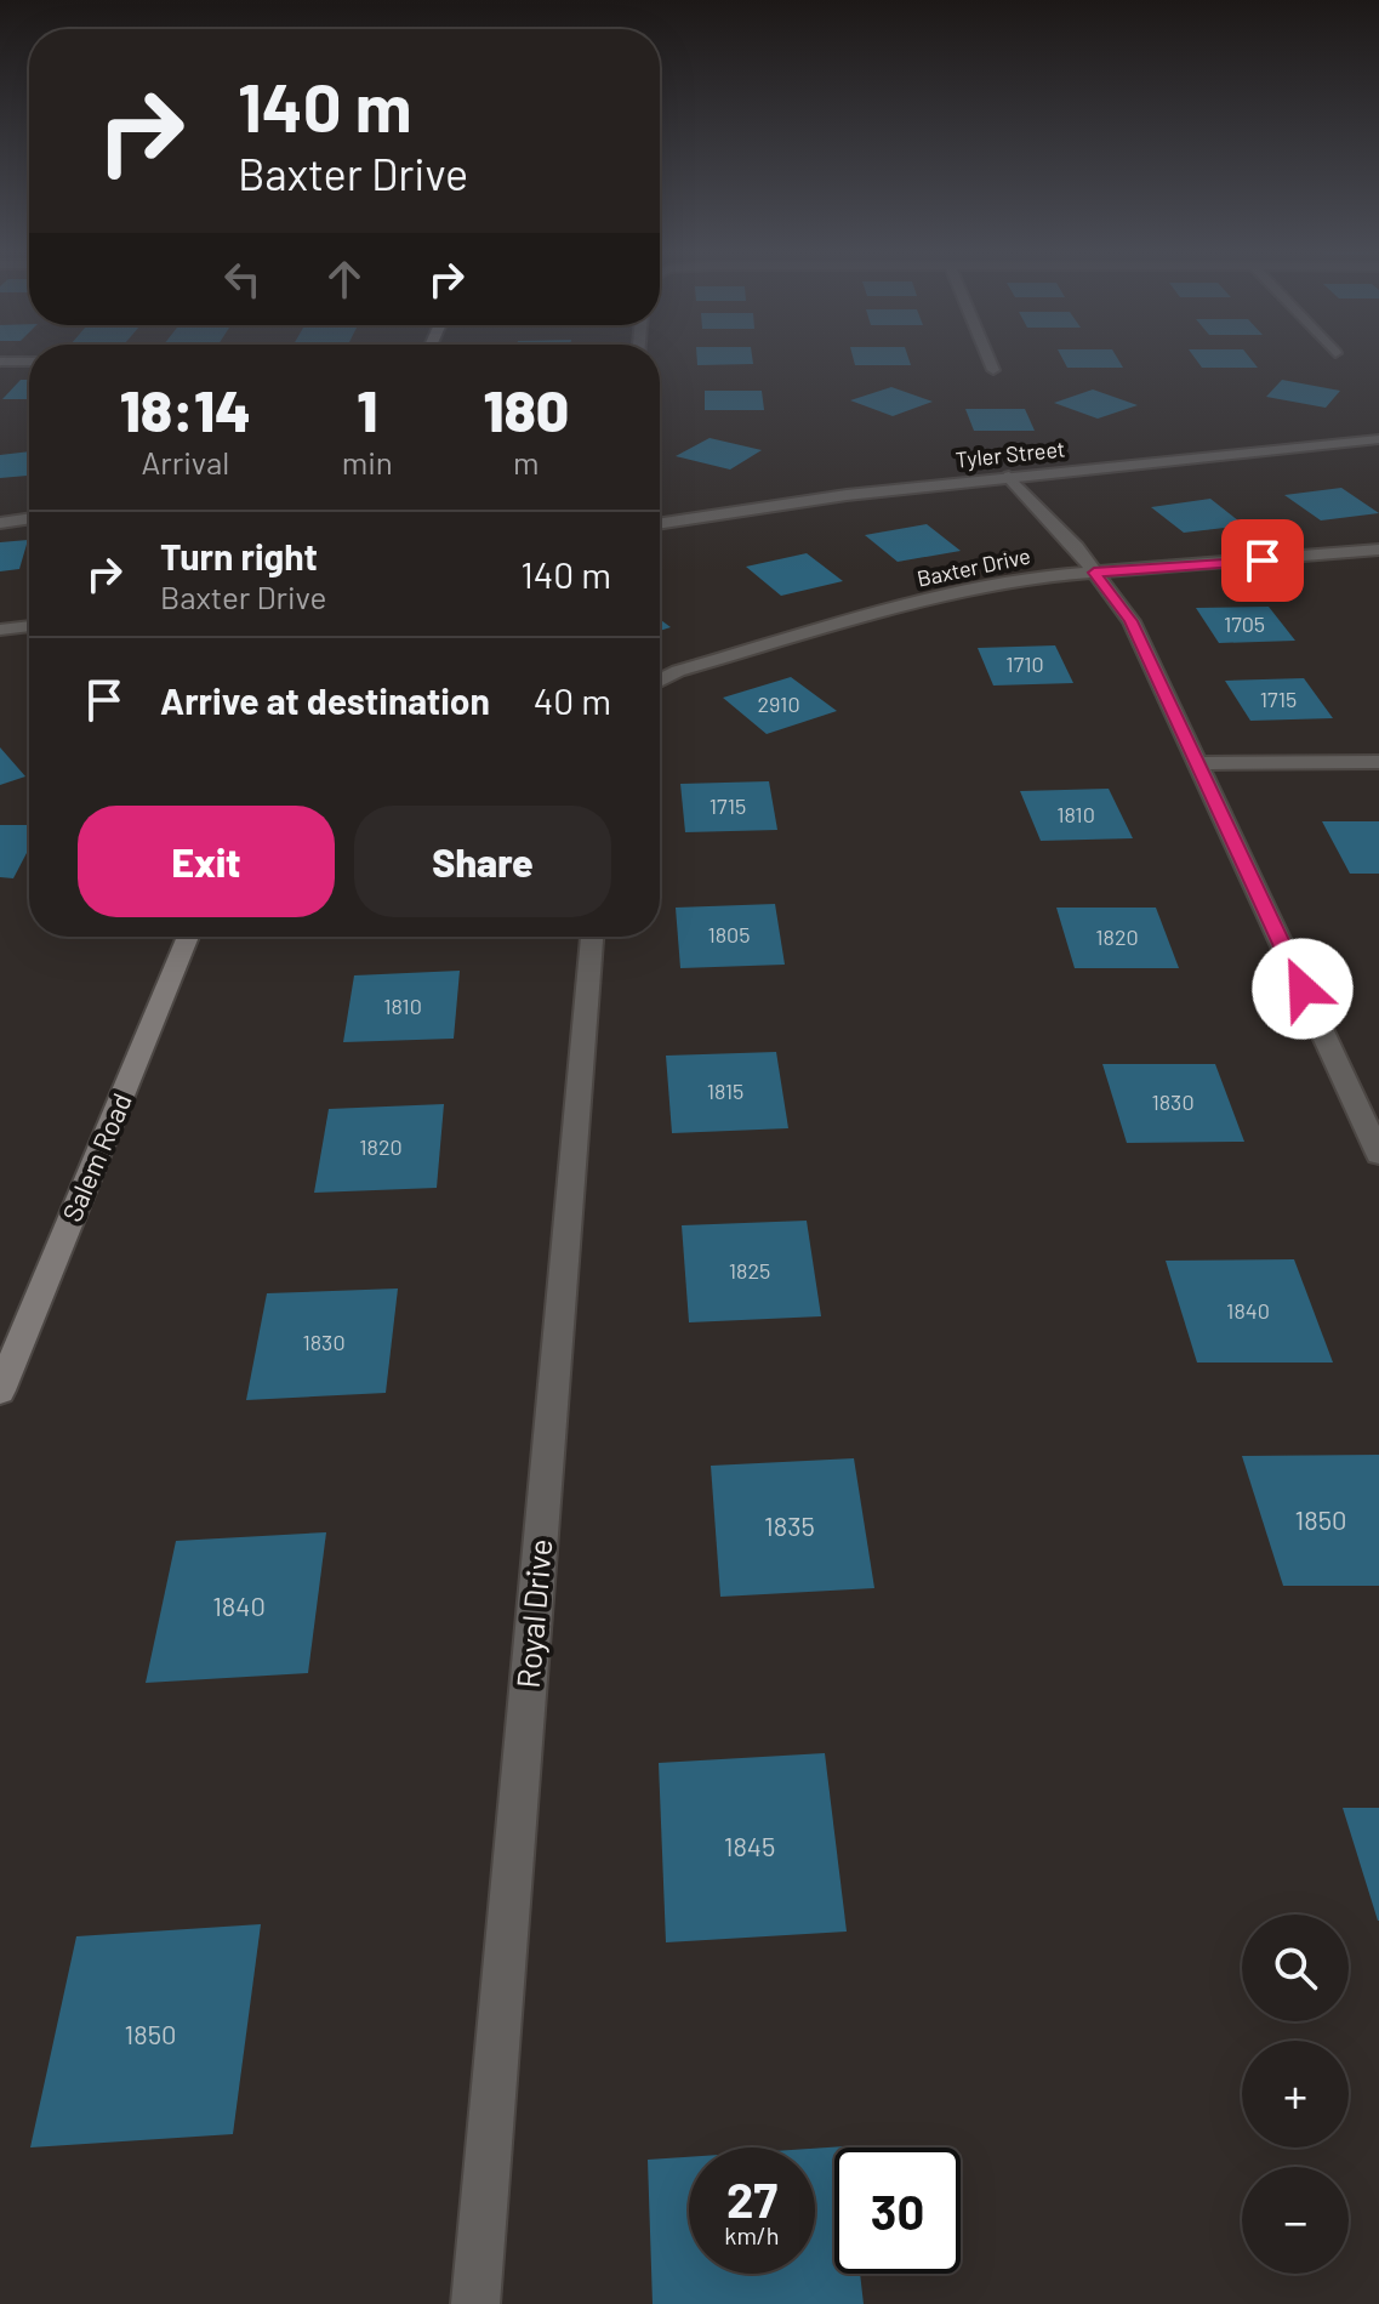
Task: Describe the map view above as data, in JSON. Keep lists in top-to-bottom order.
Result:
{
  "streets": {
    "main road": ["Salem Road"],
    "street": ["Tyler Street", "Baxter Drive", "Royal Drive"]
  },
  "house_numbers": [
    "1705",
    "1710",
    "1715",
    "2910",
    "1715",
    "1810",
    "1805",
    "1820",
    "1810",
    "1815",
    "1830",
    "1820",
    "1825",
    "1840",
    "1830",
    "1850",
    "1835",
    "1840",
    "1845",
    "1850"
  ],
  "page": {
    "turn": ["140 m", "Baxter Drive"],
    "eta": [
      "18:14",
      "Arrival",
      "1",
      "min",
      "180",
      "m"
    ],
    "list": [
      {
        "name": "Turn right",
        "note": "Baxter Drive",
        "value": "140 m"
      },
      {
        "name": "Arrive at destination",
        "value": "40 m"
      }
    ],
    "buttons": ["Exit", "Share"],
    "map_buttons": ["+", "−"],
    "speed": "27 km/h",
    "limit": "30"
  }
}
